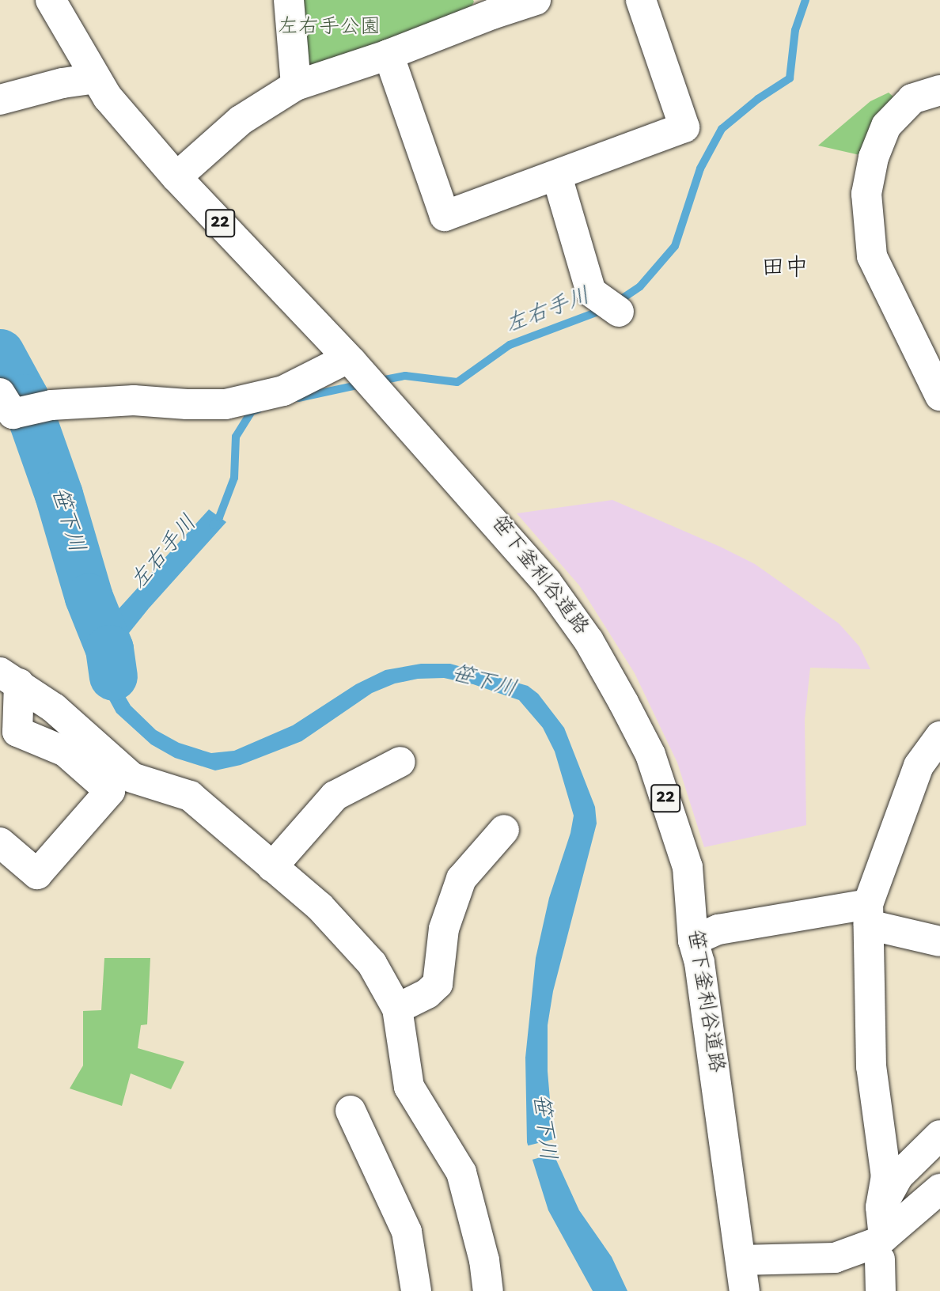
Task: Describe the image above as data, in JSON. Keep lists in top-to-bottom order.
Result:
{
  "streets": {
    "street": ["22", "笹下釜利谷道路"]
  },
  "districts": ["田中"],
  "water": ["左右手川", "笹下川"],
  "parks": ["左右手公園"]
}
